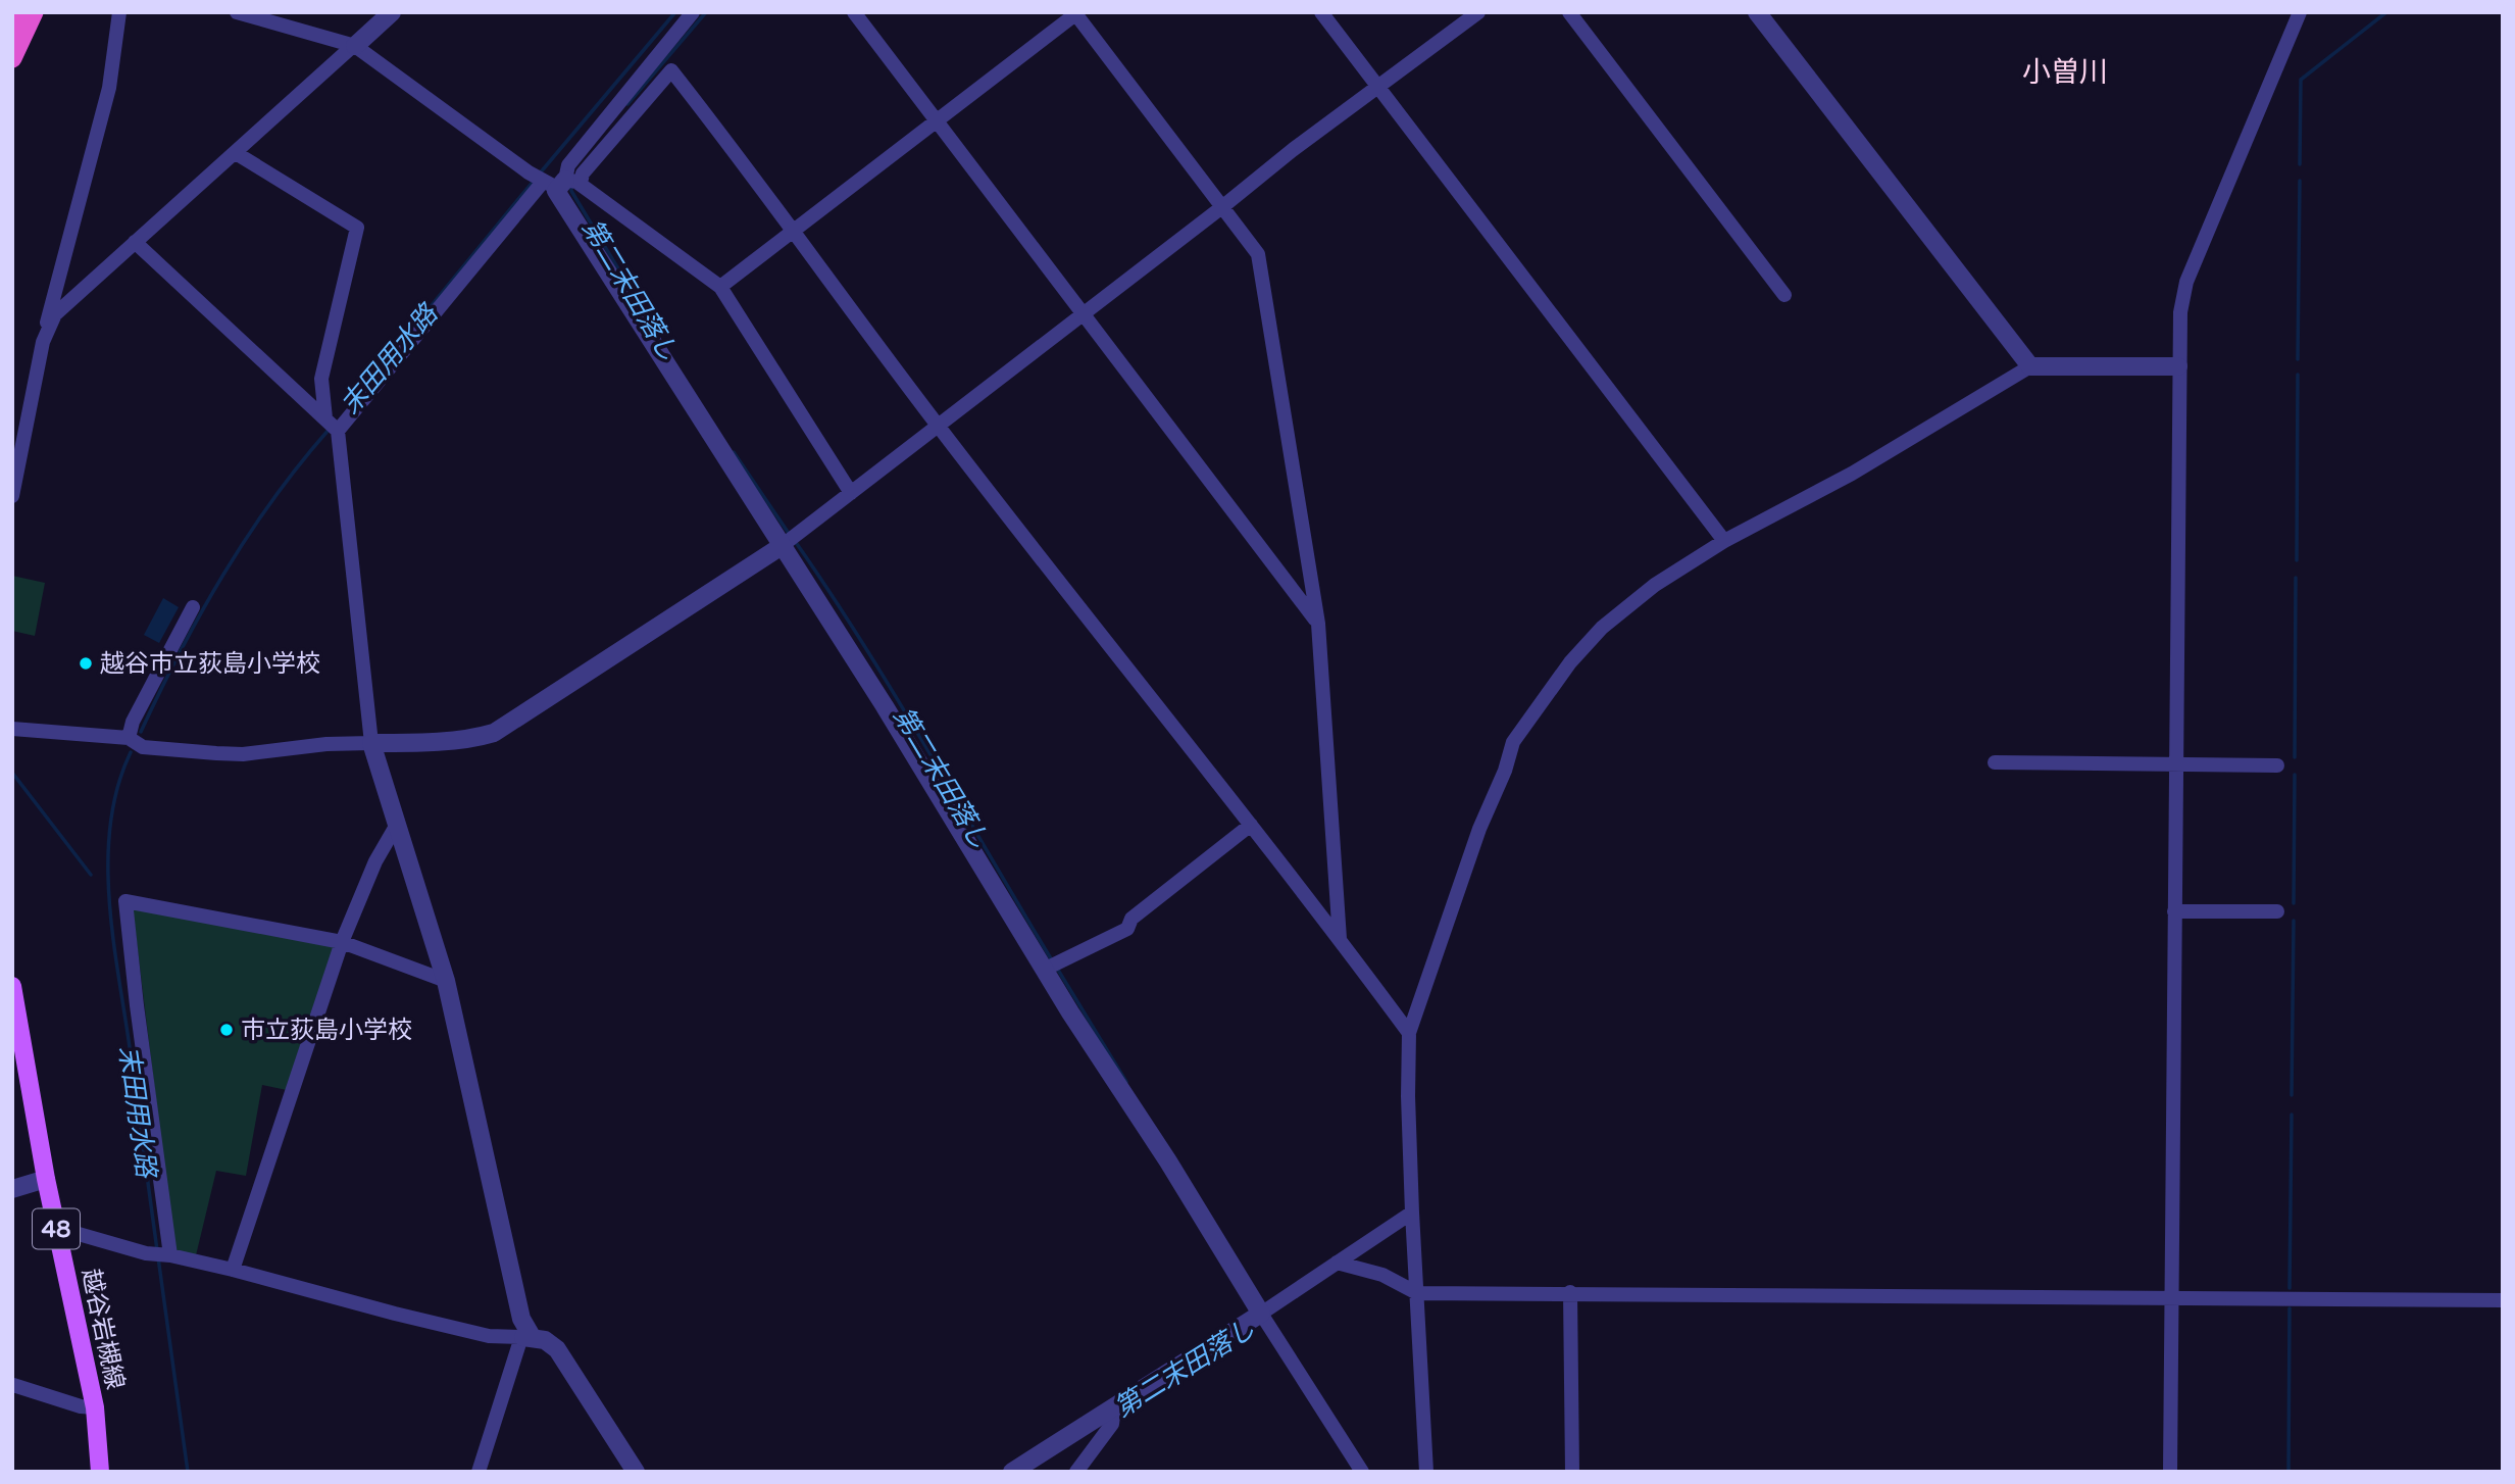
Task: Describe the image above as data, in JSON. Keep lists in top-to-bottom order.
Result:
{
  "streets": {
    "main road": ["48", "越谷岩槻線"]
  },
  "districts": ["小曽川"],
  "water": ["第二末田落し", "末田用水路"],
  "places": ["越谷市立荻島小学校", "市立荻島小学校"]
}
